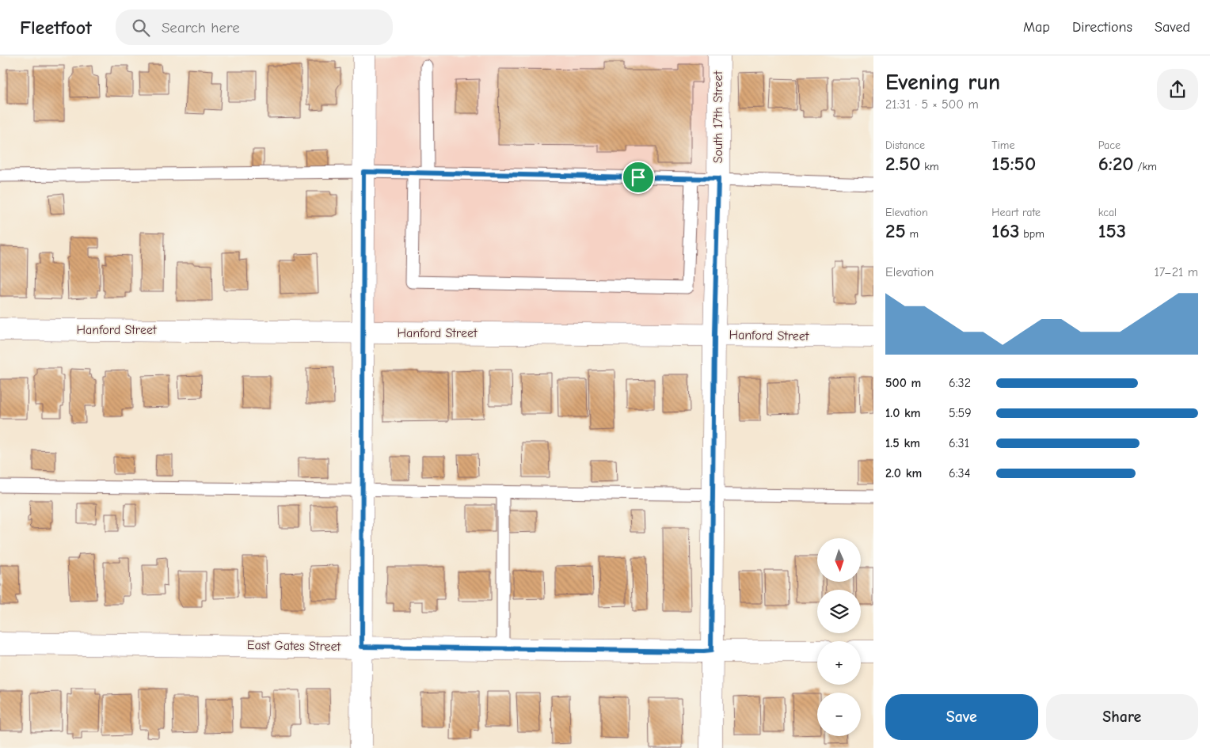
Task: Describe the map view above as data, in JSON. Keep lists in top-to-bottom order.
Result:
{
  "streets": {
    "street": ["South 17th Street", "Hanford Street", "East Gates Street"]
  },
  "crossings": [
    ["South 17th Street", "Hanford Street"],
    ["South 17th Street", "East Gates Street"]
  ],
  "north": "bottom",
  "page": {
    "header": "Fleetfoot",
    "search": "Search here",
    "nav": ["Map", "Directions", "Saved"],
    "heading": ["Evening run", "21:31 · 5 × 500 m"],
    "stats": [
      ["Distance", "2.50 km"],
      ["Time", "15:50"],
      ["Pace", "6:20 /km"],
      ["Elevation", "25 m"],
      ["Heart rate", "163 bpm"],
      ["kcal", "153"]
    ],
    "chart": ["Elevation", "17–21 m"],
    "list": [
      {
        "name": "500 m",
        "note": "6:32"
      },
      {
        "name": "1.0 km",
        "note": "5:59"
      },
      {
        "name": "1.5 km",
        "note": "6:31"
      },
      {
        "name": "2.0 km",
        "note": "6:34"
      }
    ],
    "map_buttons": ["+", "−"],
    "buttons": ["Save", "Share"]
  }
}
